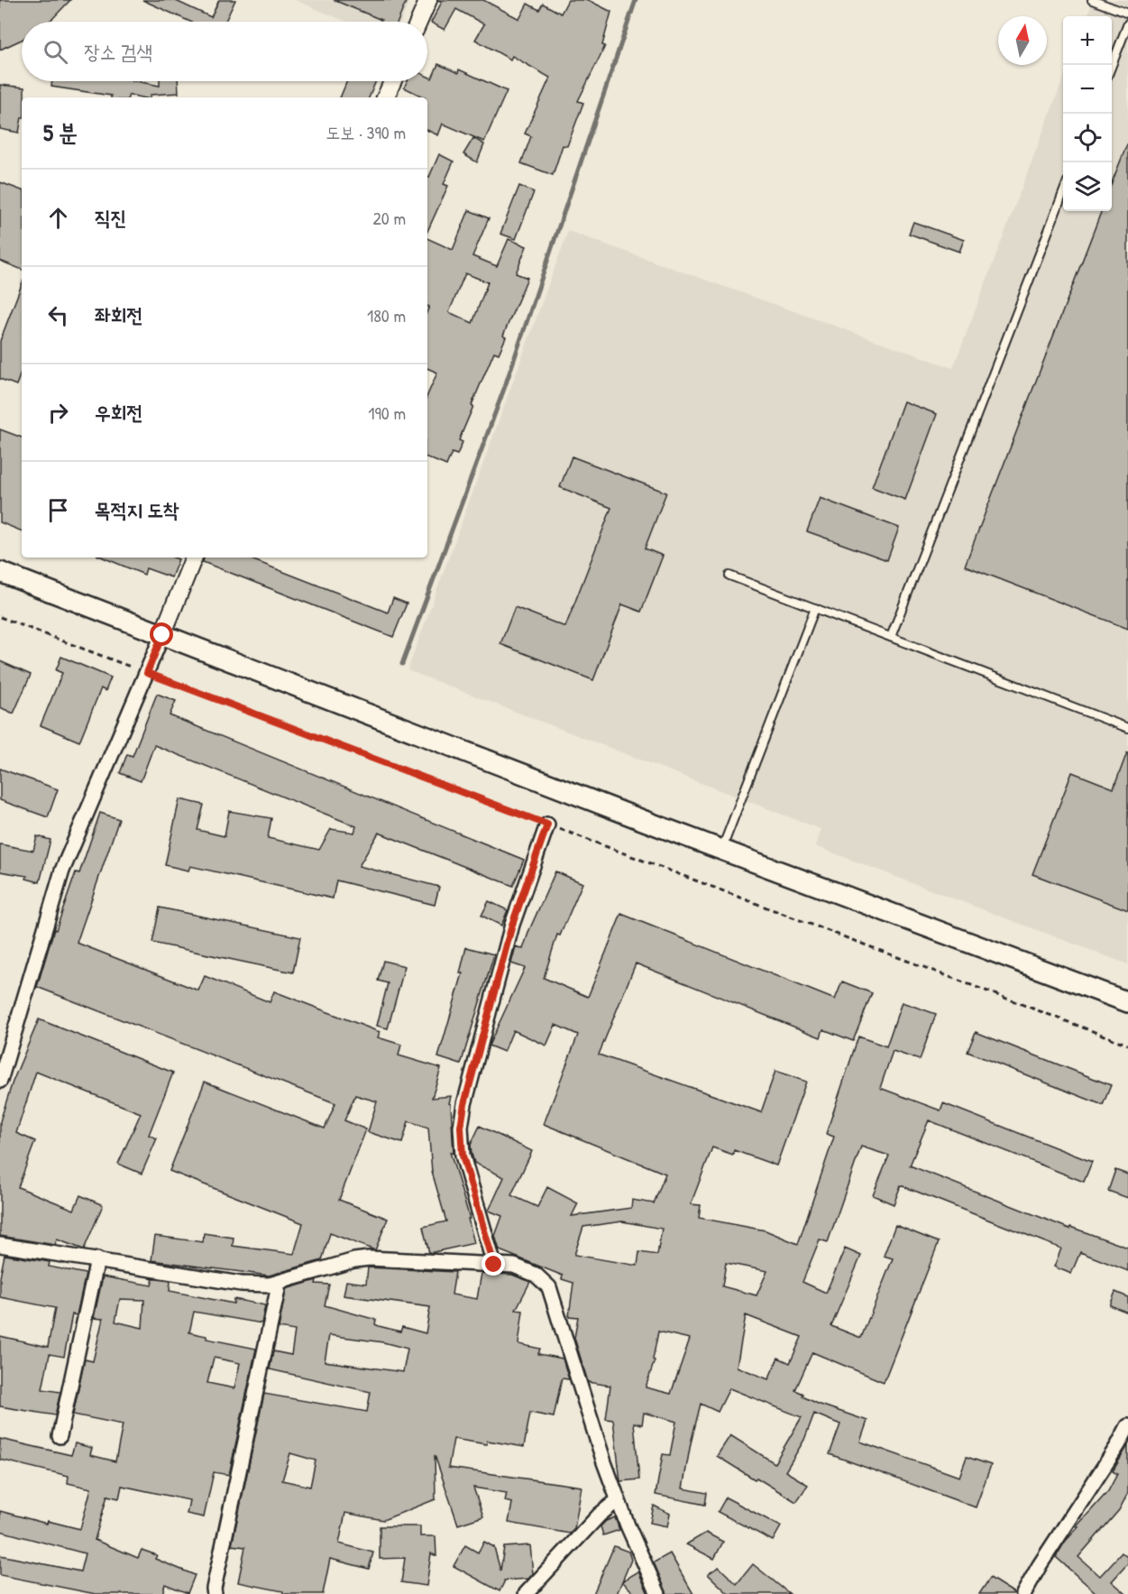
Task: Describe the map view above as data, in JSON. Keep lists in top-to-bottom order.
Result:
{
  "north": "top",
  "page": {
    "map_buttons": ["+", "−"],
    "search": "장소 검색",
    "heading": ["5 분", "도보 · 390 m"],
    "list": [
      ["직진", "20 m"],
      ["좌회전", "180 m"],
      ["우회전", "190 m"],
      "목적지 도착"
    ]
  }
}
